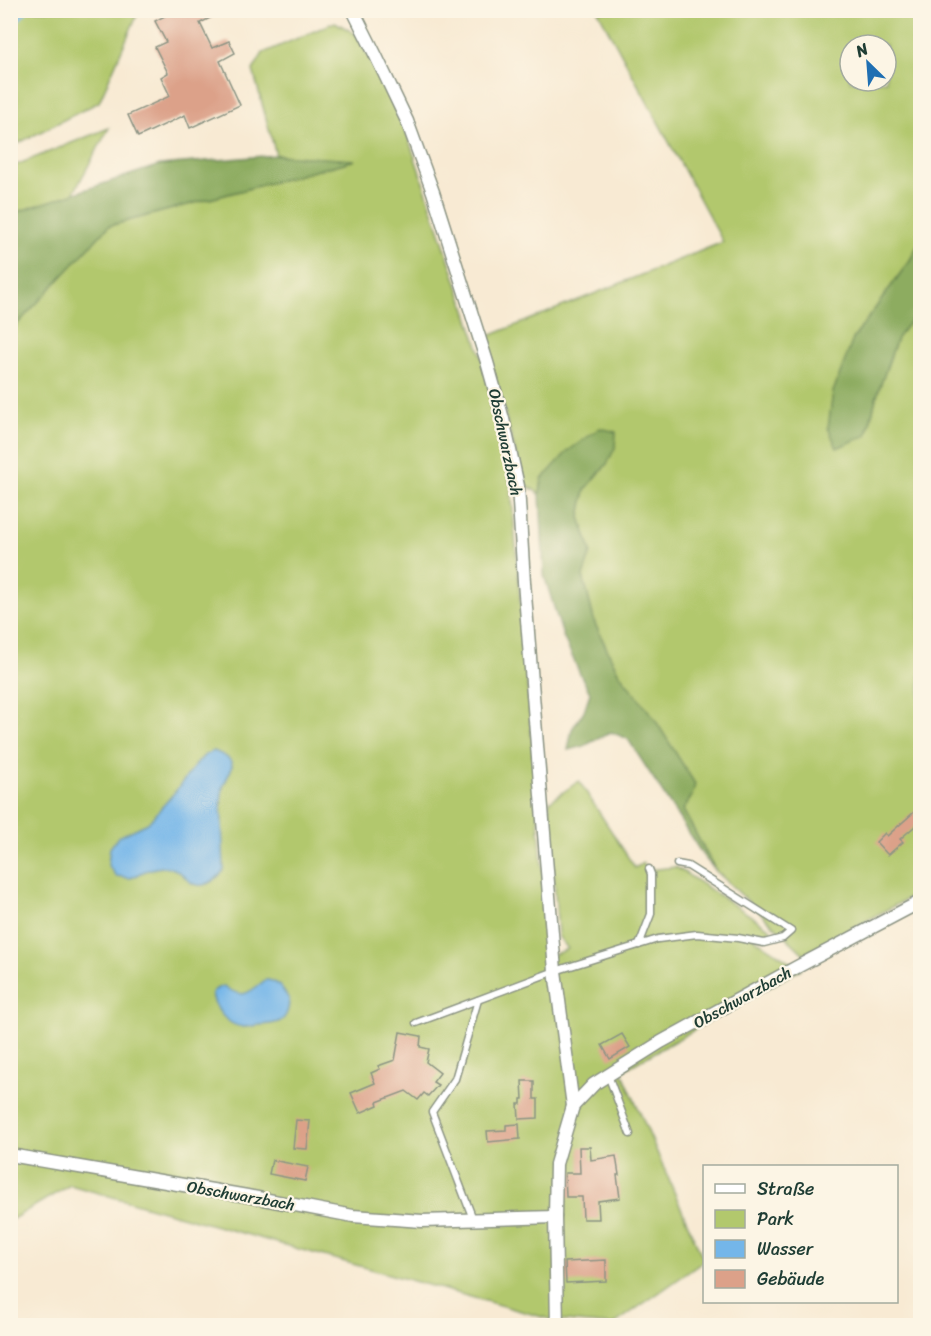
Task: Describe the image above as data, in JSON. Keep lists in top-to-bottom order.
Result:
{
  "streets": {
    "street": ["Obschwarzbach"]
  },
  "legend": [
    "Straße",
    "Park",
    "Wasser",
    "Gebäude"
  ],
  "north": "top left"
}
